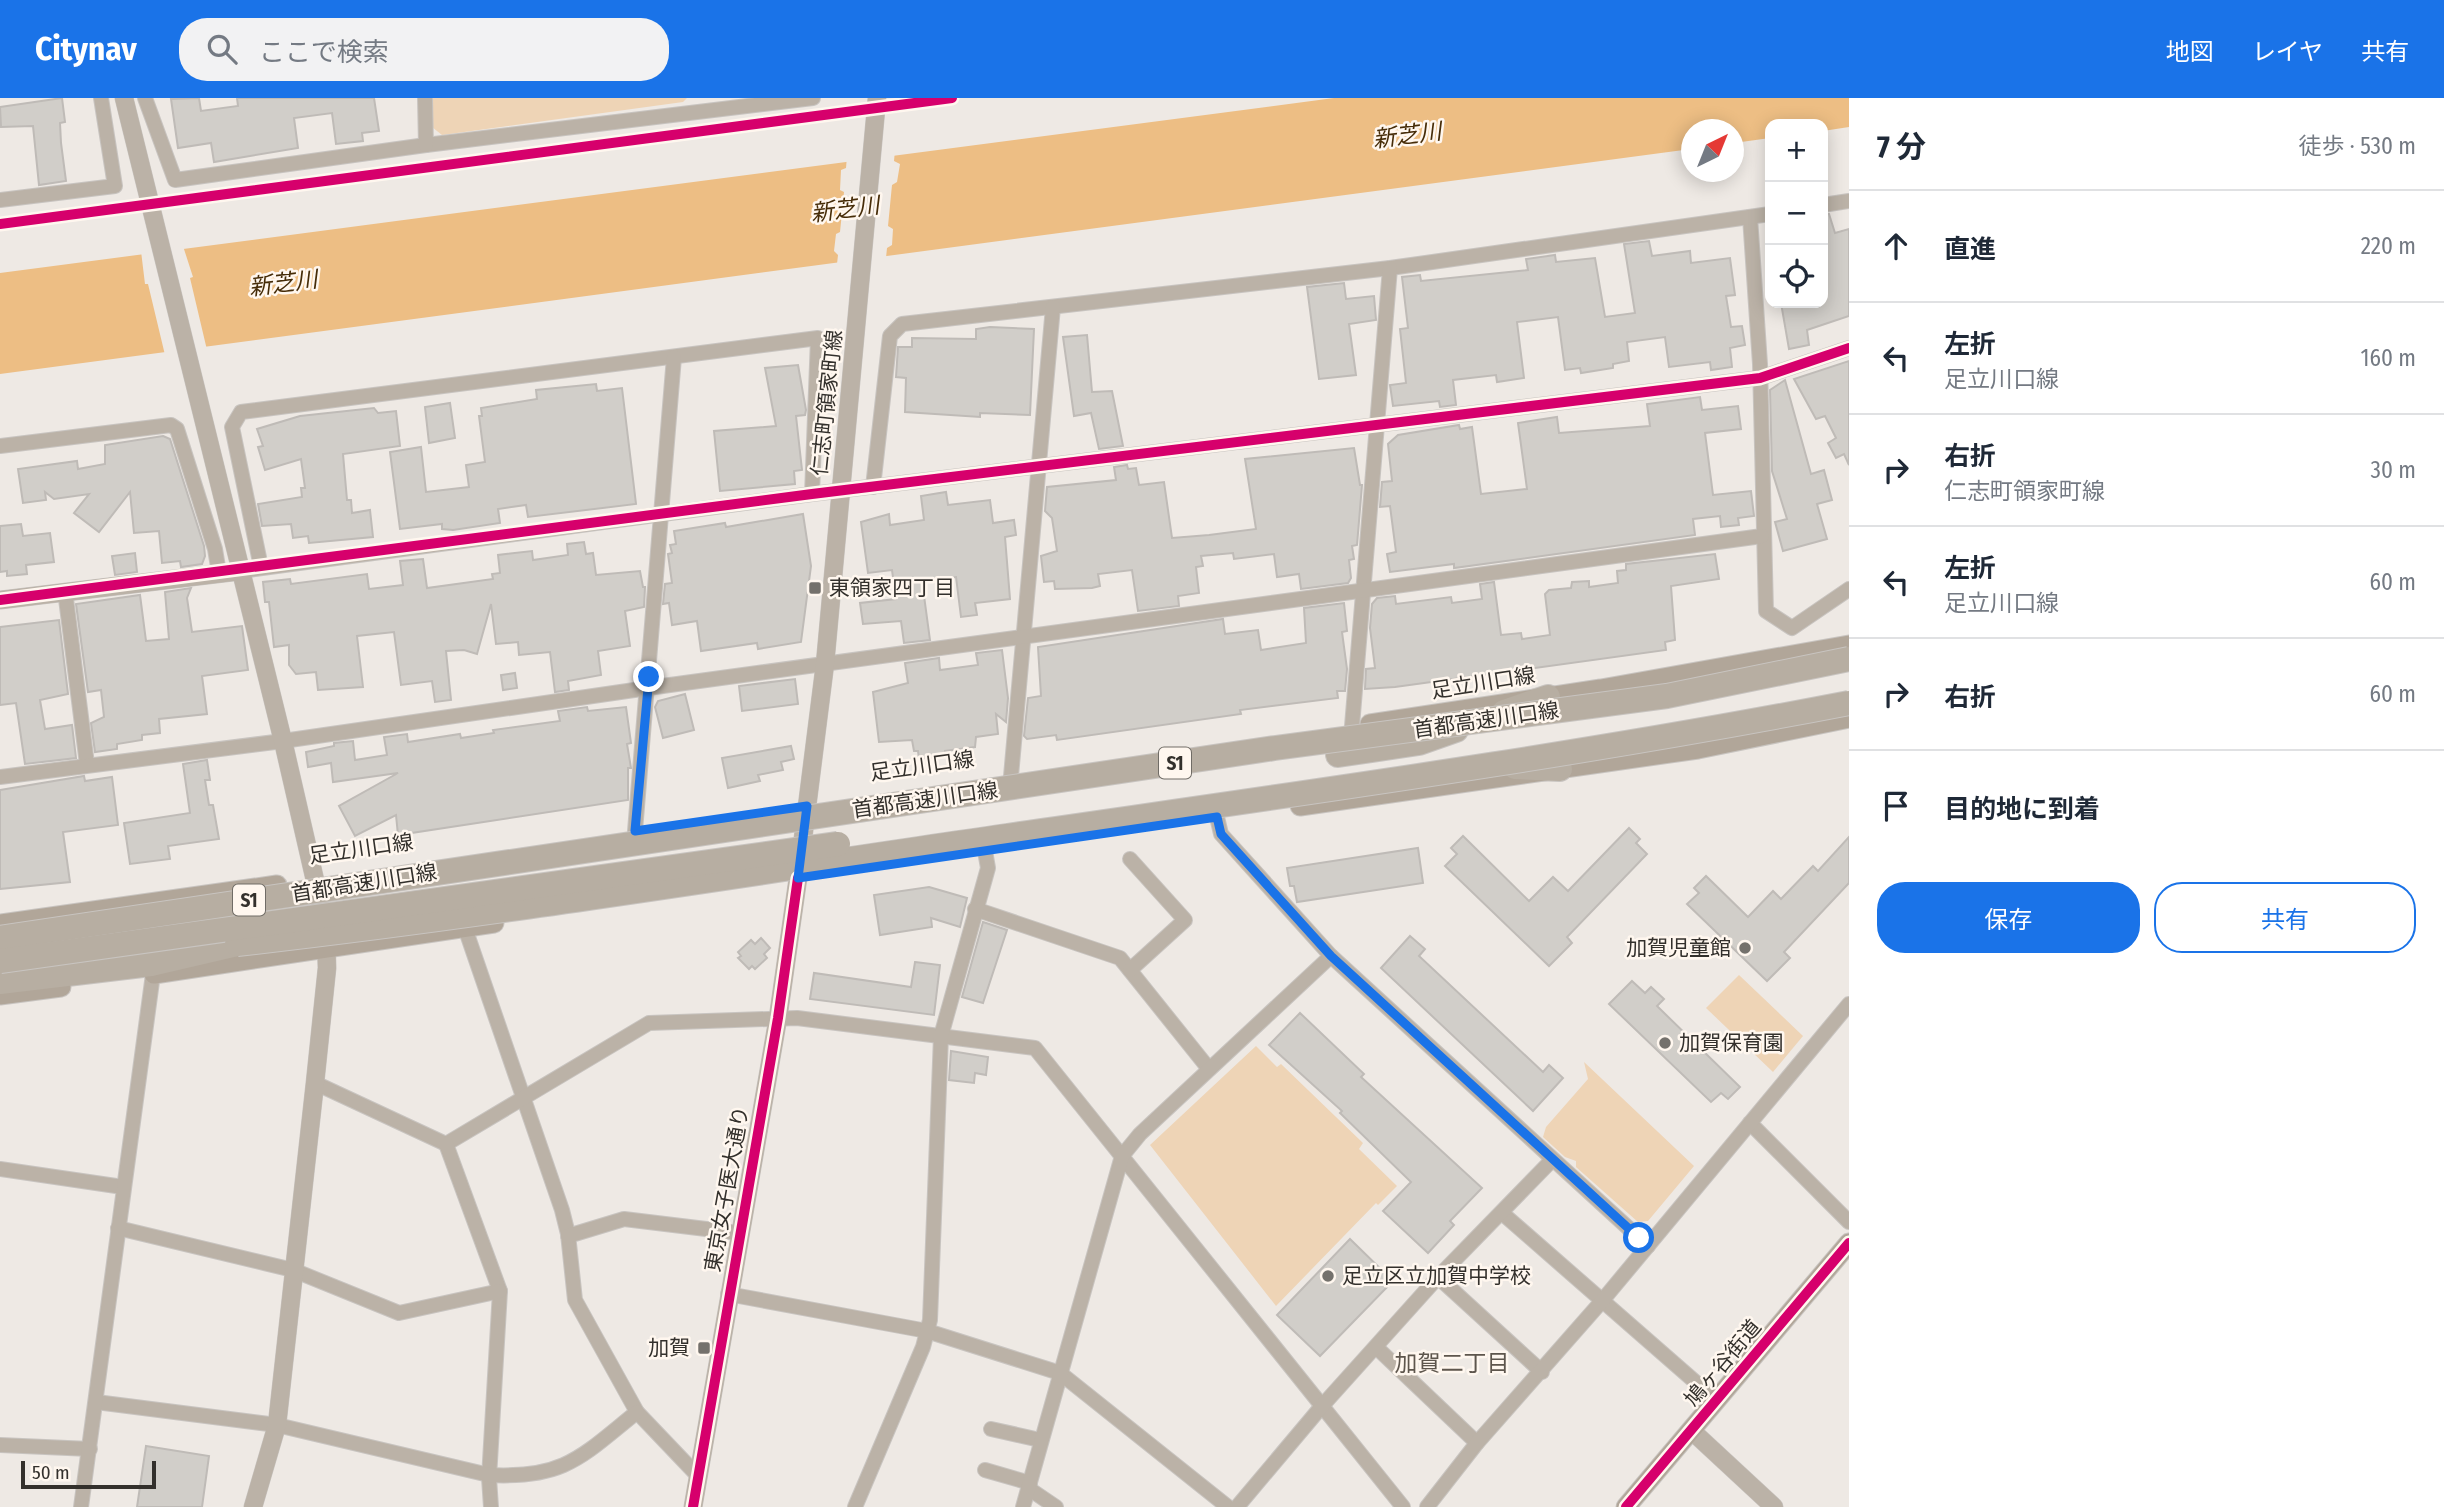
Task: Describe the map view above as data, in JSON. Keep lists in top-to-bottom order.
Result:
{
  "streets": {
    "highway": ["首都高速川口線", "S1"],
    "main road": ["足立川口線", "鳩ヶ谷街道"],
    "street": ["仁志町領家町線", "東京女子医大通り"]
  },
  "crossings": [
    ["仁志町領家町線", "足立川口線"],
    ["仁志町領家町線", "東京女子医大通り"],
    ["足立川口線", "S1"],
    ["首都高速川口線", "S1"]
  ],
  "districts": ["加賀二丁目"],
  "water": ["新芝川"],
  "places": {
    "transit": ["東領家四丁目", "加賀"],
    "other": ["加賀児童館", "加賀保育園", "足立区立加賀中学校"]
  },
  "scale_bar": "50 m",
  "north": "top right",
  "page": {
    "header": "Citynav",
    "search": "ここで検索",
    "nav": ["地図", "レイヤ", "共有"],
    "heading": ["7 分", "徒歩 · 530 m"],
    "map_buttons": ["+", "−"],
    "list": [
      ["直進", "220 m"],
      ["左折", "足立川口線", "160 m"],
      ["右折", "仁志町領家町線", "30 m"],
      ["左折", "足立川口線", "60 m"],
      ["右折", "60 m"],
      "目的地に到着"
    ],
    "buttons": ["保存", "共有"],
    "scale": "50 m"
  }
}
